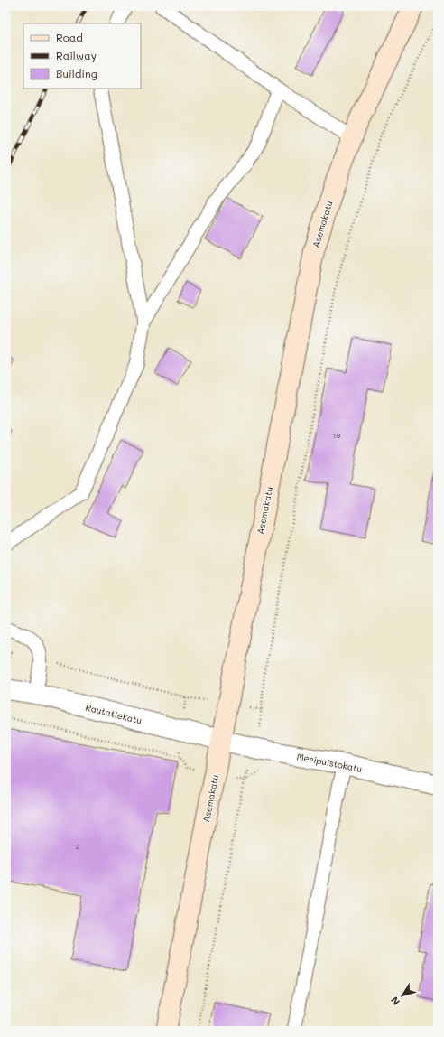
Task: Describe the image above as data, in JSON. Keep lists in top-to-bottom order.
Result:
{
  "streets": {
    "main road": ["Asemakatu"],
    "street": ["Rautatiekatu", "Meripuistokatu"]
  },
  "crossings": [
    ["Asemakatu", "Rautatiekatu"],
    ["Asemakatu", "Meripuistokatu"],
    ["Rautatiekatu", "Meripuistokatu"]
  ],
  "house_numbers": ["19", "2"],
  "legend": ["Road", "Railway", "Building"],
  "north": "bottom left"
}
